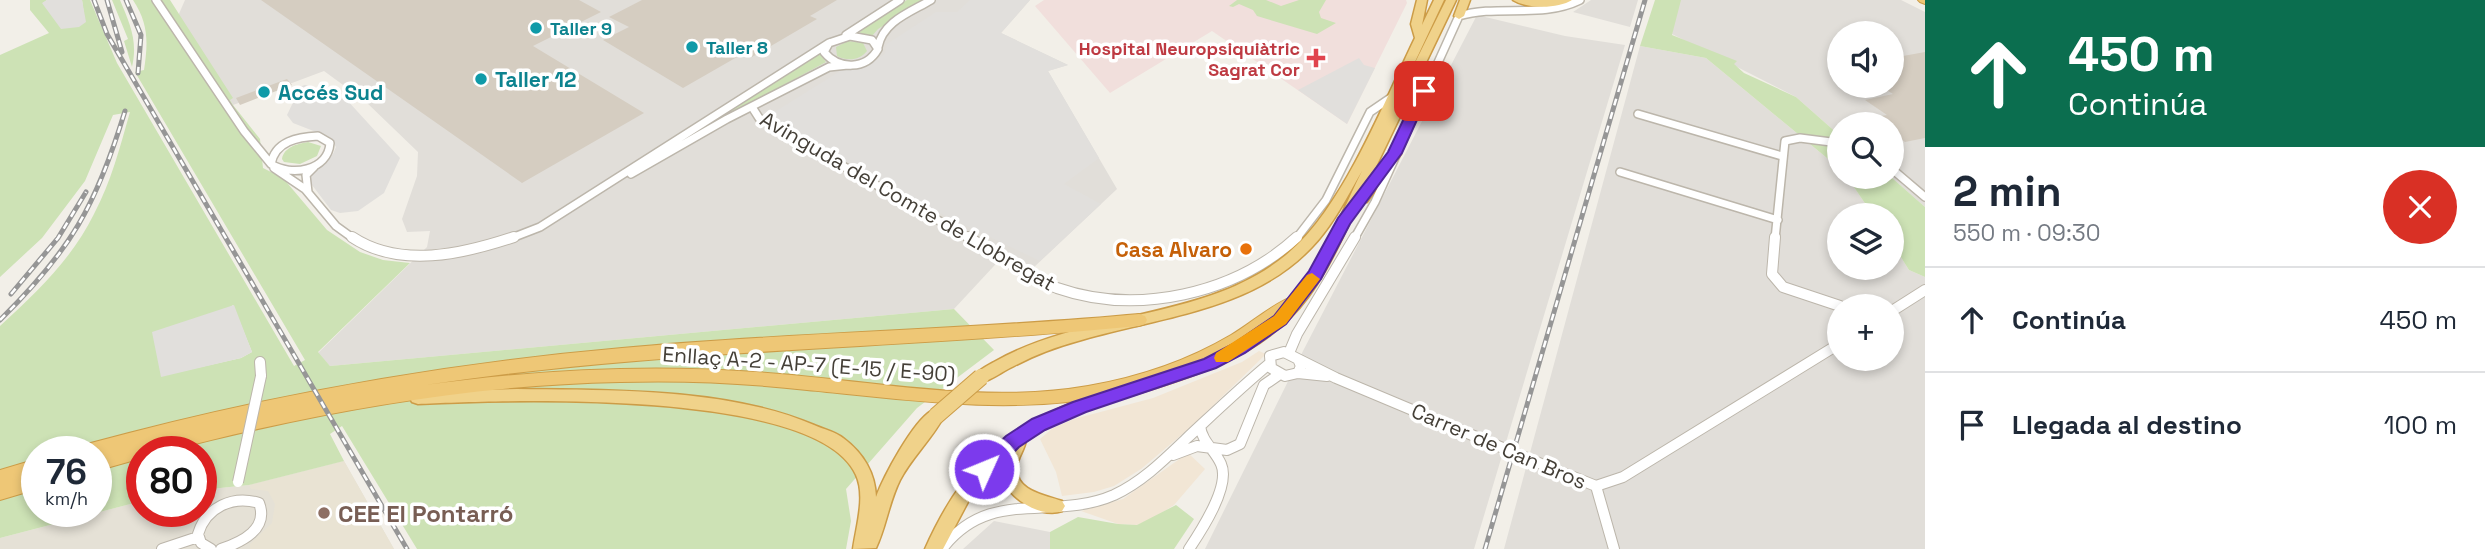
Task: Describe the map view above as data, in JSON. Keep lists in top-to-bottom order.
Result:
{
  "streets": {
    "highway": ["Enllaç A-2 - AP-7 (E-15 / E-90)"],
    "street": ["Avinguda del Comte de Llobregat", "Carrer de Can Bros"]
  },
  "places": {
    "other": [
      "Taller 9",
      "Taller 8",
      "Taller 12",
      "Accés Sud",
      "Casa Alvaro",
      "CEE El Pontarró"
    ],
    "health": ["Hospital Neuropsiquiàtric Sagrat Cor"]
  },
  "page": {
    "turn": ["450 m", "Continúa"],
    "map_buttons": "+",
    "heading": ["2 min", "550 m · 09:30"],
    "list": [
      {
        "name": "Continúa",
        "value": "450 m"
      },
      {
        "name": "Llegada al destino",
        "value": "100 m"
      }
    ],
    "speed": "76 km/h",
    "limit": "80"
  }
}
